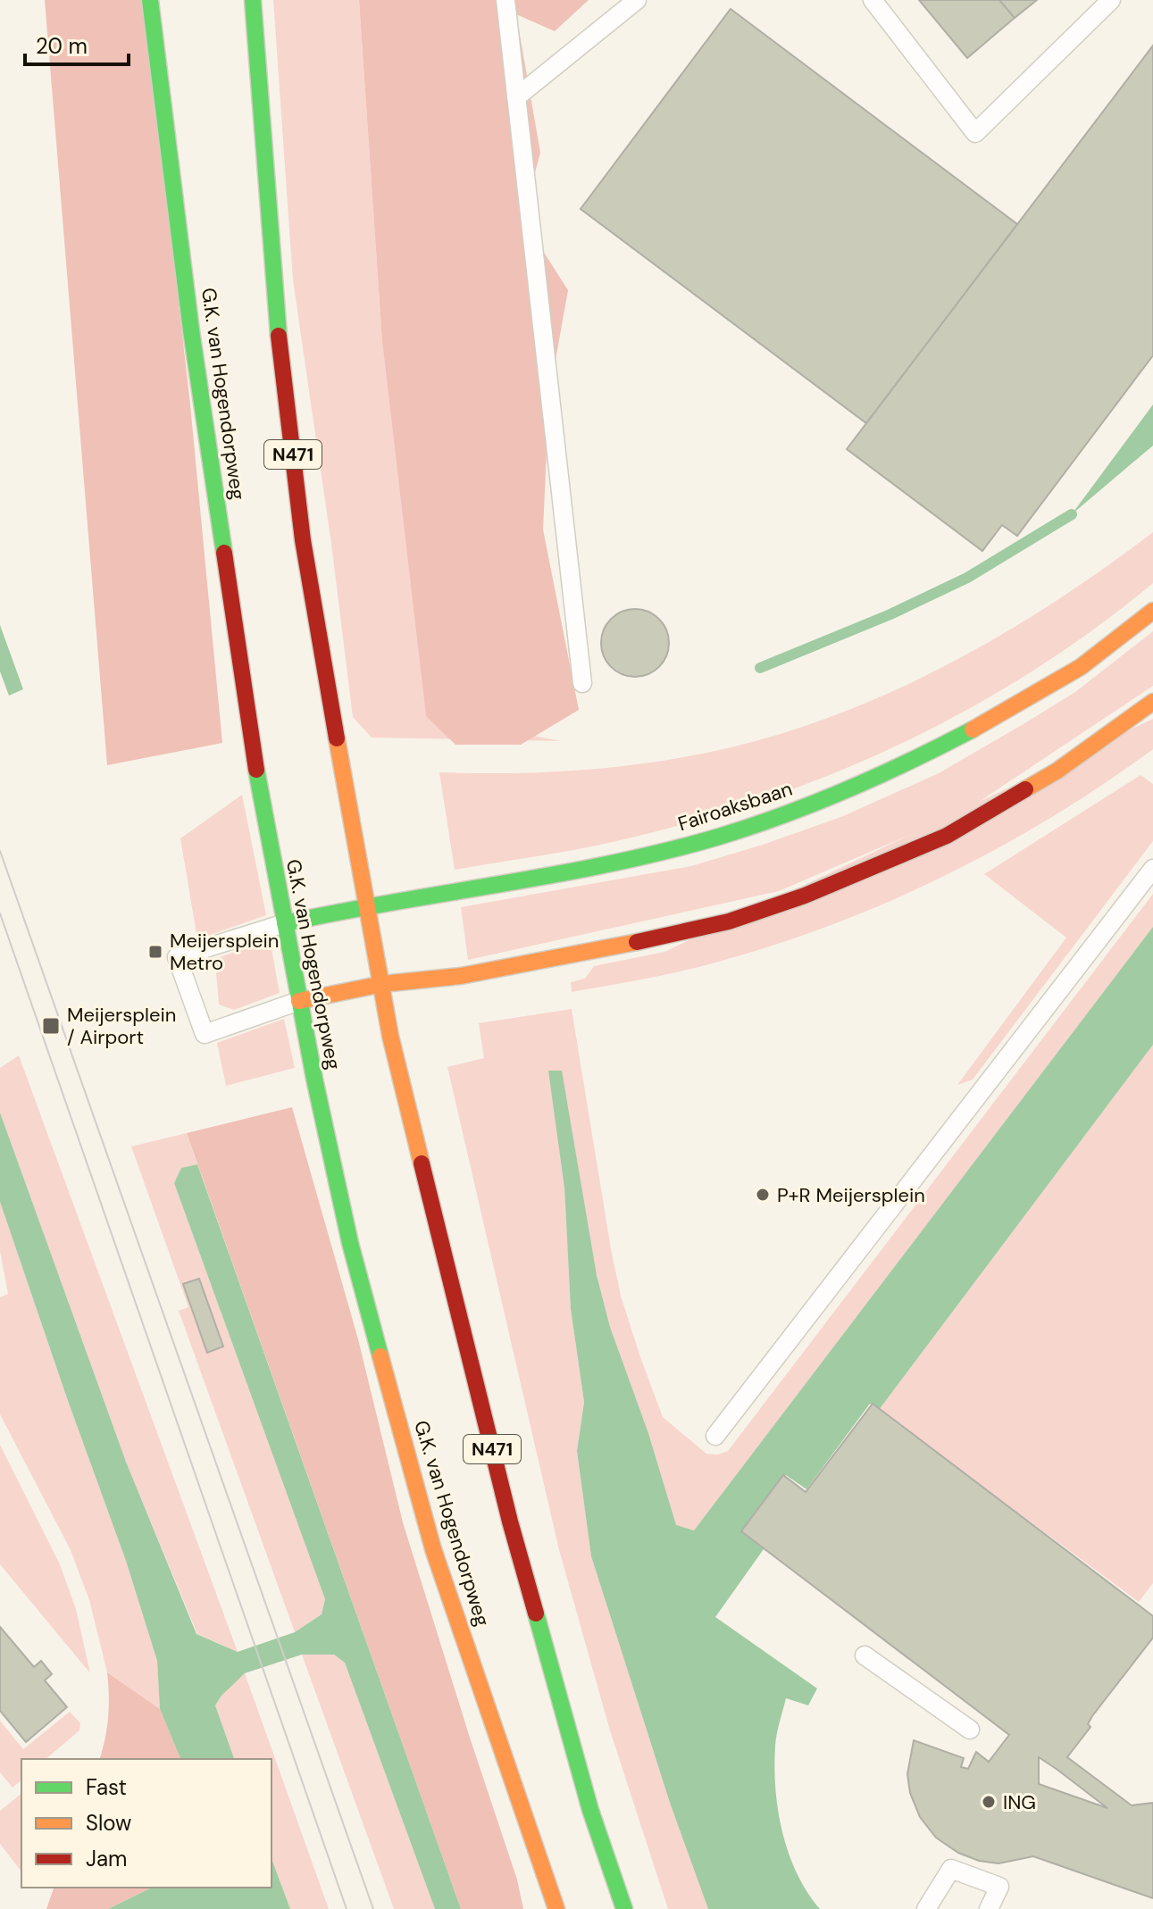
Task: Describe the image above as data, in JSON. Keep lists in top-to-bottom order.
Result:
{
  "streets": {
    "main road": ["G.K. van Hogendorpweg", "N471", "Fairoaksbaan"]
  },
  "crossings": [
    ["G.K. van Hogendorpweg", "Fairoaksbaan"],
    ["N471", "Fairoaksbaan"]
  ],
  "places": {
    "transit": ["Meijersplein Metro", "Meijersplein / Airport"],
    "other": ["P+R Meijersplein", "ING"]
  },
  "legend": ["Fast", "Slow", "Jam"],
  "scale_bar": "20 m"
}
